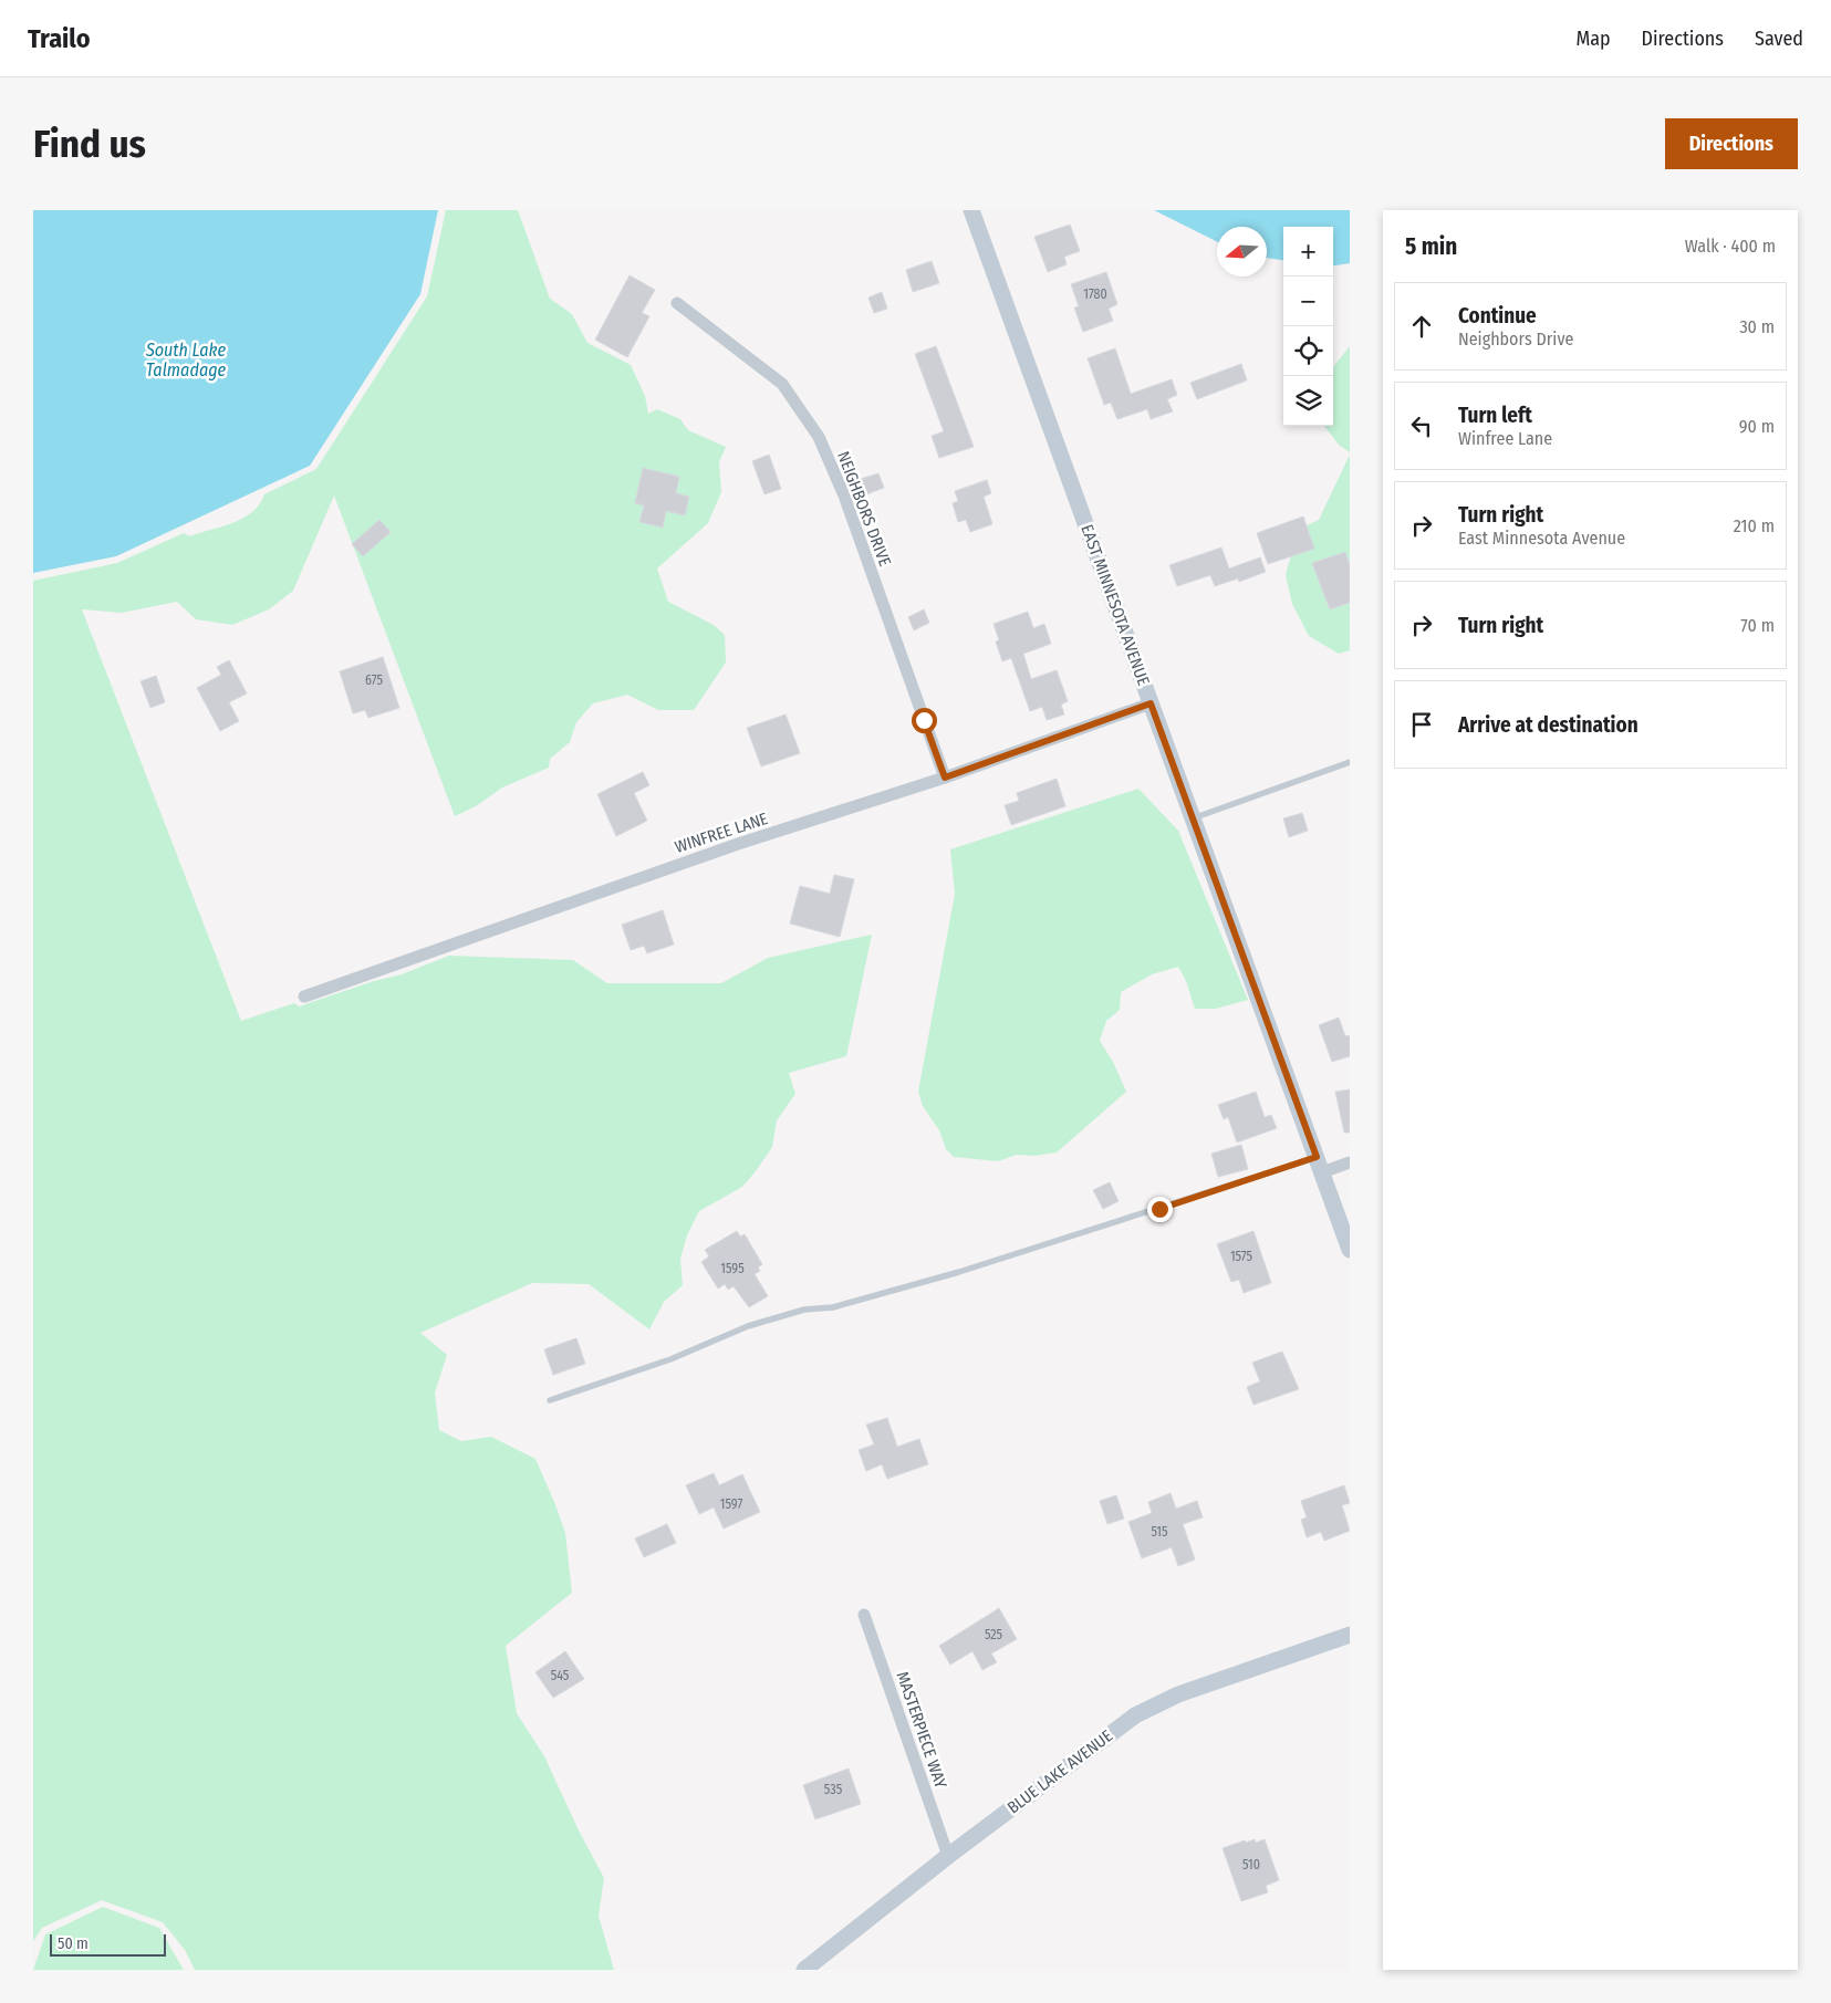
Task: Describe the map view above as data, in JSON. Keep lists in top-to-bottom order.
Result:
{
  "streets": {
    "street": [
      "NEIGHBORS DRIVE",
      "EAST MINNESOTA AVENUE",
      "WINFREE LANE",
      "MASTERPIECE WAY",
      "BLUE LAKE AVENUE"
    ]
  },
  "crossings": [
    ["NEIGHBORS DRIVE", "WINFREE LANE"],
    ["EAST MINNESOTA AVENUE", "WINFREE LANE"],
    ["MASTERPIECE WAY", "BLUE LAKE AVENUE"]
  ],
  "water": ["South Lake Talmadage"],
  "house_numbers": [
    "1780",
    "675",
    "1575",
    "1595",
    "1597",
    "515",
    "525",
    "545",
    "535",
    "510"
  ],
  "scale_bar": "50 m",
  "north": "left",
  "page": {
    "header": "Trailo",
    "nav": ["Map", "Directions", "Saved"],
    "buttons": "Directions",
    "title": "Find us",
    "heading": ["5 min", "Walk · 400 m"],
    "map_buttons": ["+", "−"],
    "list": [
      ["Continue", "Neighbors Drive", "30 m"],
      ["Turn left", "Winfree Lane", "90 m"],
      ["Turn right", "East Minnesota Avenue", "210 m"],
      ["Turn right", "70 m"],
      "Arrive at destination"
    ],
    "scale": "50 m"
  }
}
